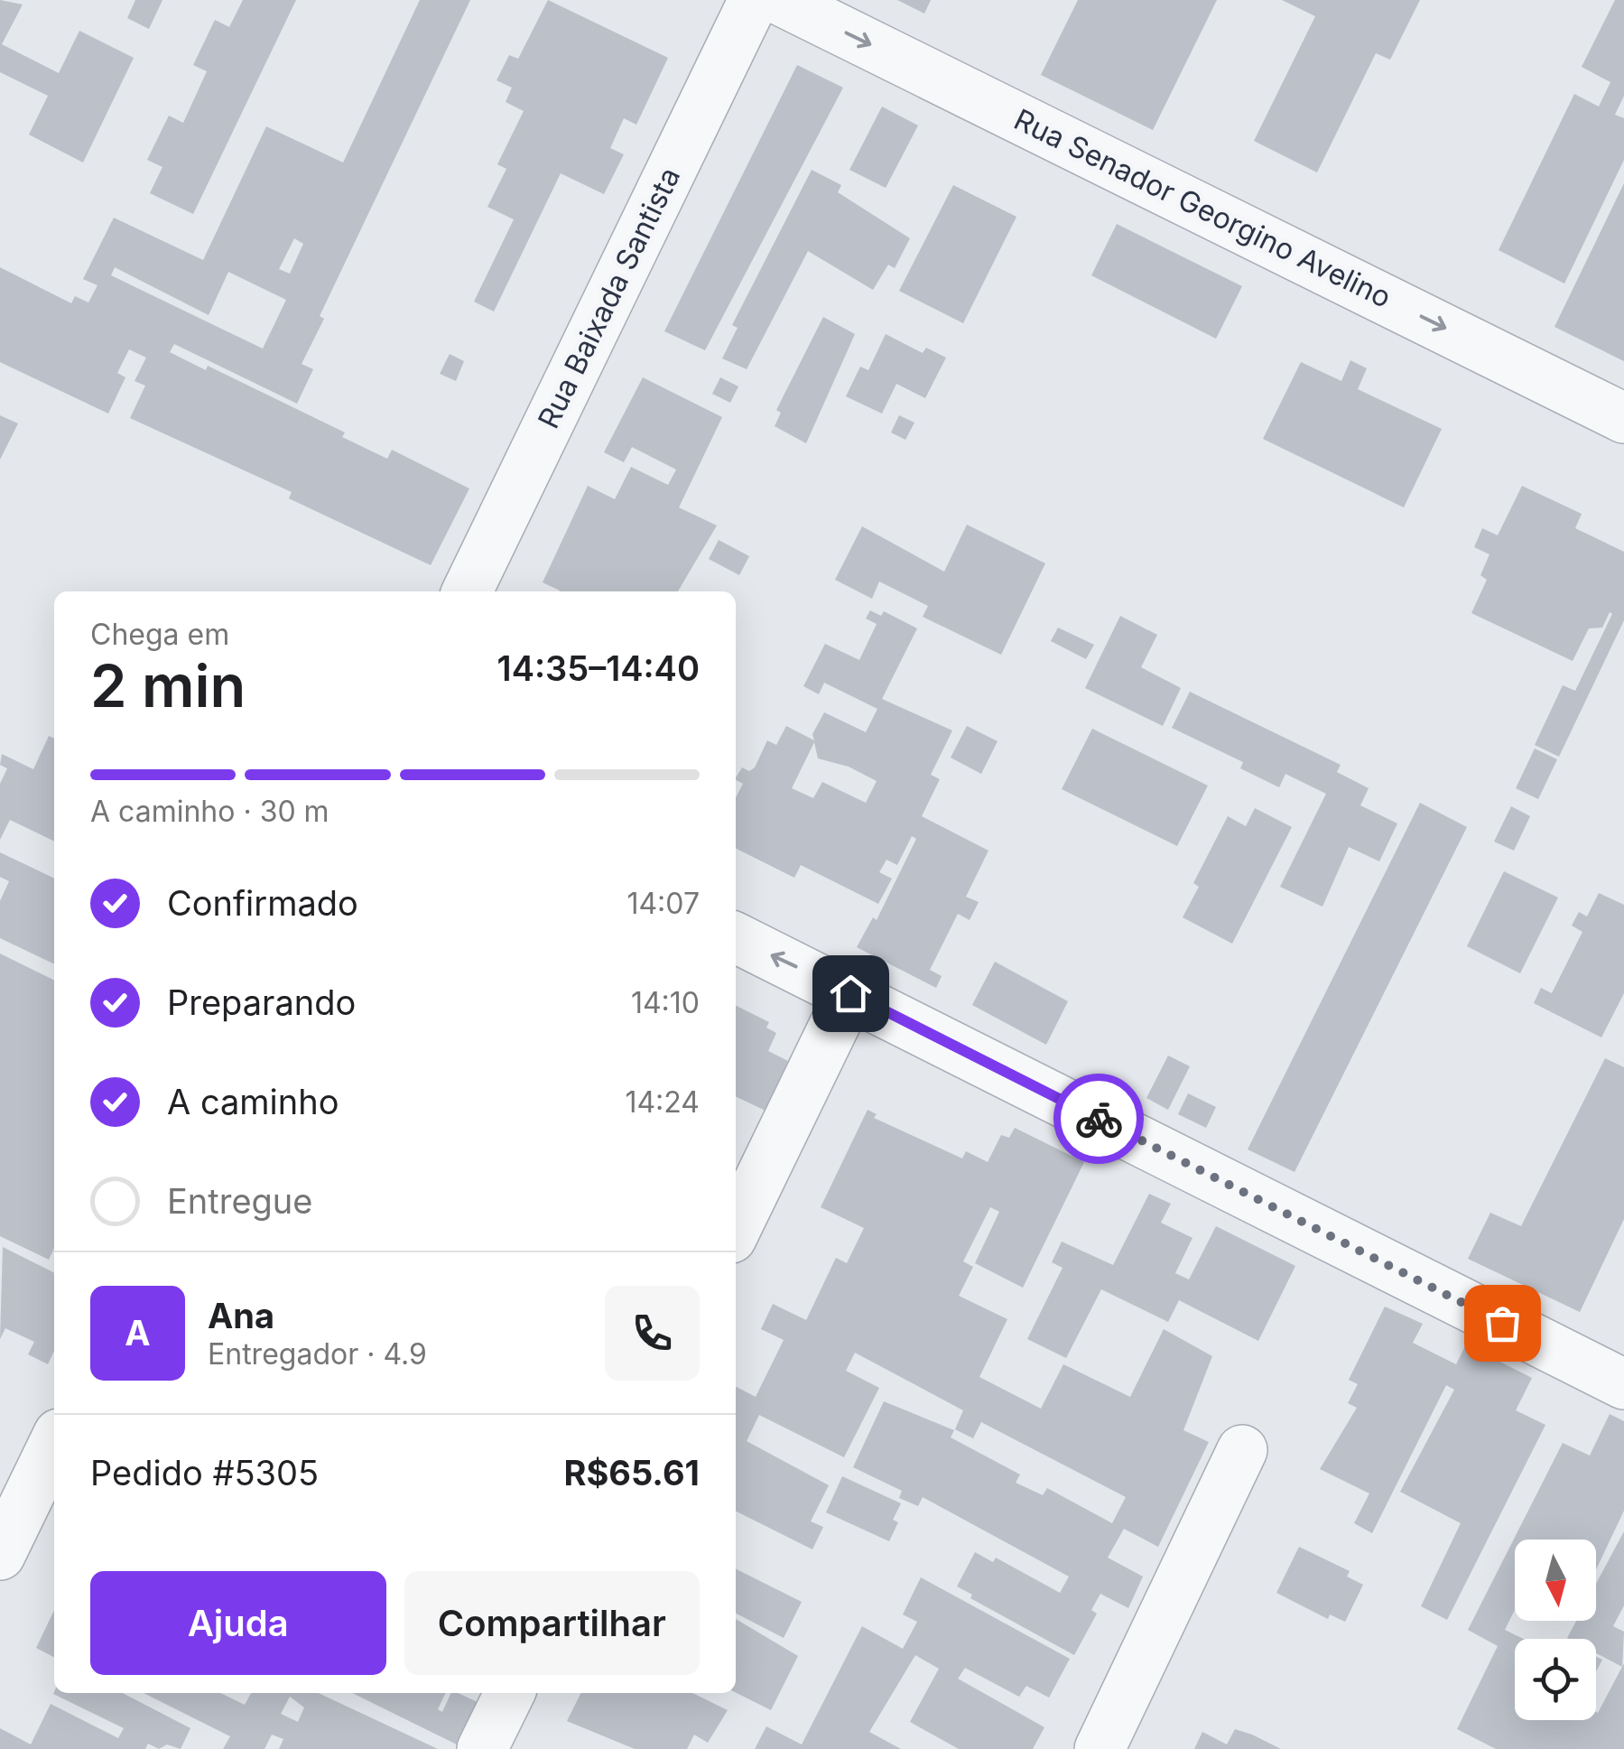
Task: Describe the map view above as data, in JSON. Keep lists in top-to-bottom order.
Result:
{
  "streets": {
    "street": ["Rua Senador Georgino Avelino", "Rua Baixada Santista"]
  },
  "one_way": ["Rua Senador Georgino Avelino"],
  "north": "bottom",
  "page": {
    "heading": ["2 min", "Chega em", "14:35–14:40"],
    "panel": [
      "Ana",
      "Entregador · 4.9",
      "Pedido #5305",
      "R$65.61"
    ],
    "bar": "A caminho · 30 m",
    "list": [
      ["Confirmado", "14:07"],
      ["Preparando", "14:10"],
      ["A caminho", "14:24"],
      "Entregue"
    ],
    "round": "A",
    "buttons": ["Ajuda", "Compartilhar"]
  }
}
